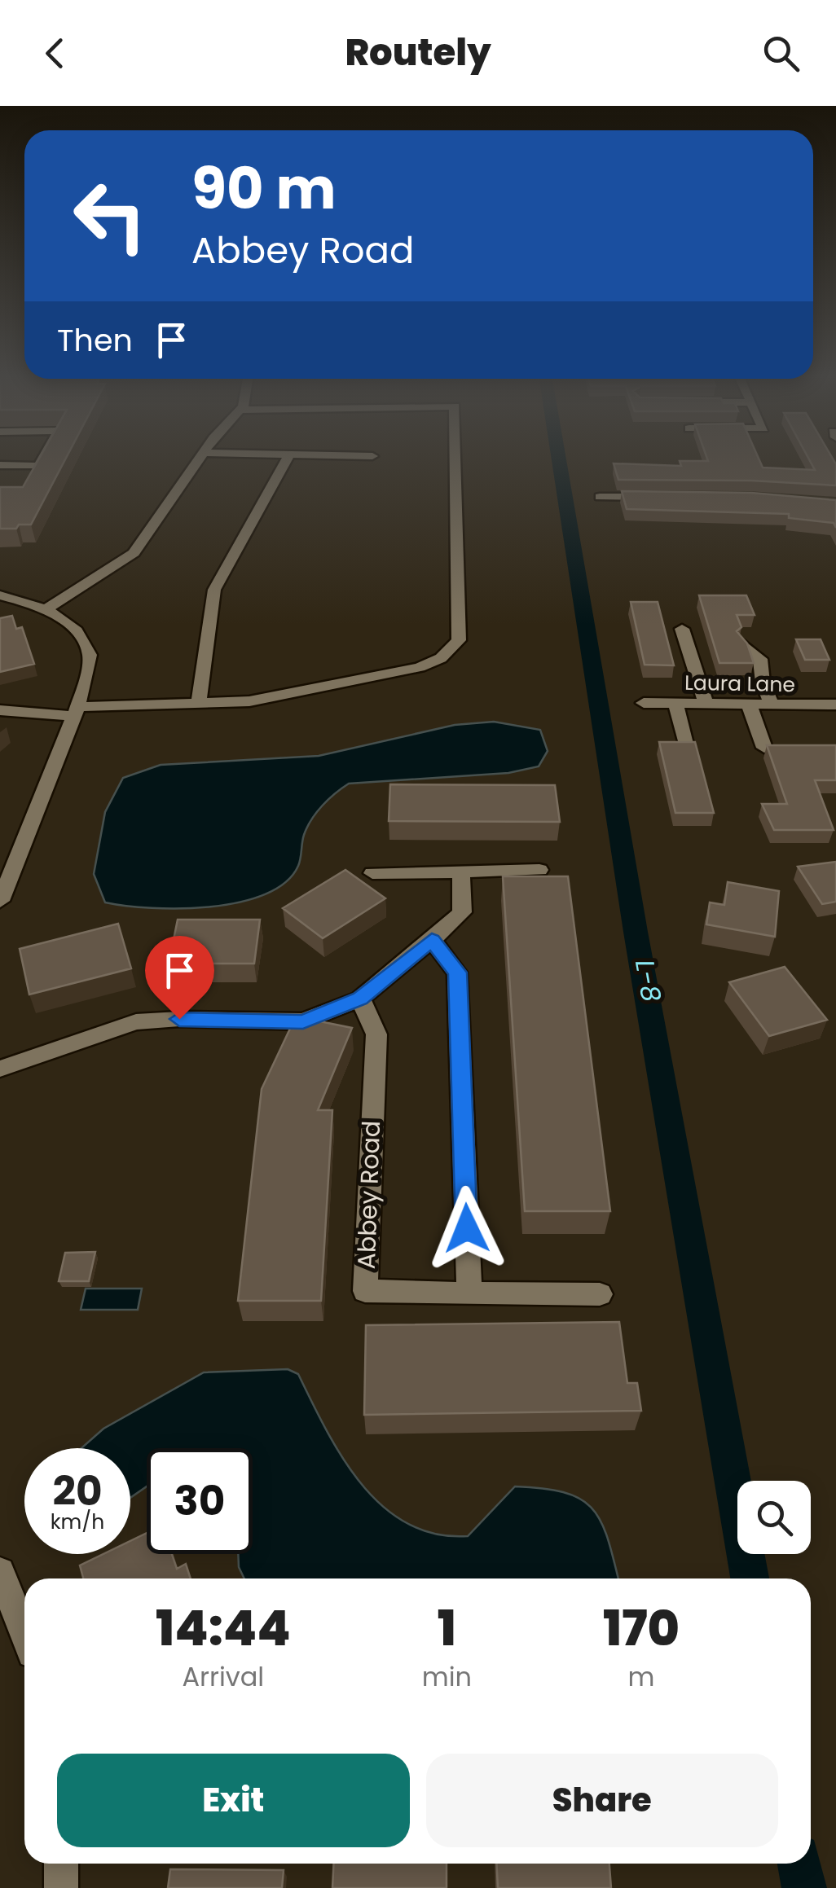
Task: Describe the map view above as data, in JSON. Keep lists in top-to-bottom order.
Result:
{
  "streets": {
    "street": ["Laura Lane", "Abbey Road"]
  },
  "water": ["L-8"],
  "page": {
    "header": "Routely",
    "turn": ["90 m", "Abbey Road"],
    "then": "Then",
    "speed": "20 km/h",
    "limit": "30",
    "eta": [
      "14:44",
      "Arrival",
      "1",
      "min",
      "170",
      "m"
    ],
    "buttons": ["Exit", "Share"]
  }
}
